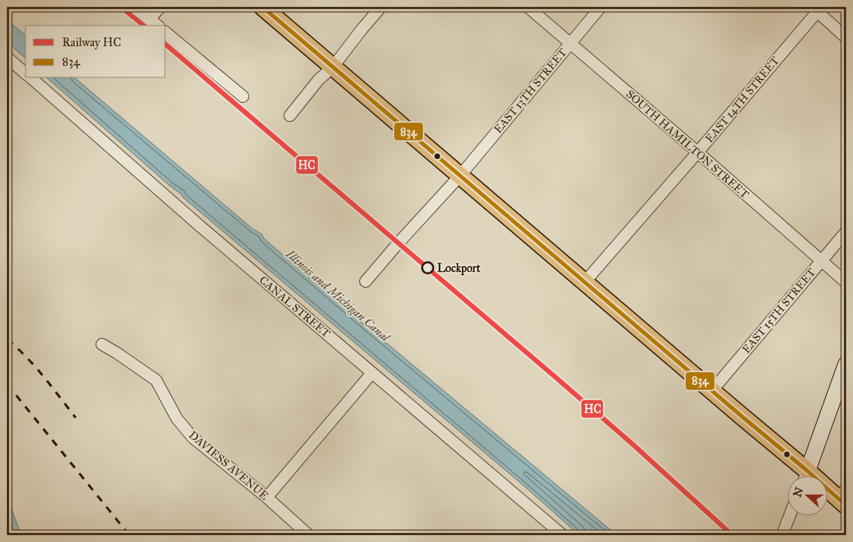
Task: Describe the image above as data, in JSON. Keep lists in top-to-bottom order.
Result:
{
  "streets": {
    "street": [
      "EAST 13TH STREET",
      "EAST 14TH STREET",
      "SOUTH HAMILTON STREET",
      "CANAL STREET",
      "EAST 15TH STREET",
      "DAVIESS AVENUE"
    ]
  },
  "crossings": [
    ["EAST 13TH STREET", "SOUTH HAMILTON STREET"],
    ["EAST 14TH STREET", "SOUTH HAMILTON STREET"],
    ["SOUTH HAMILTON STREET", "EAST 15TH STREET"]
  ],
  "water": ["Illinois and Michigan Canal"],
  "places": ["Lockport"],
  "lines": ["rail line HC", "transit line 834"],
  "legend": ["Railway HC", "834"],
  "north": "left"
}
